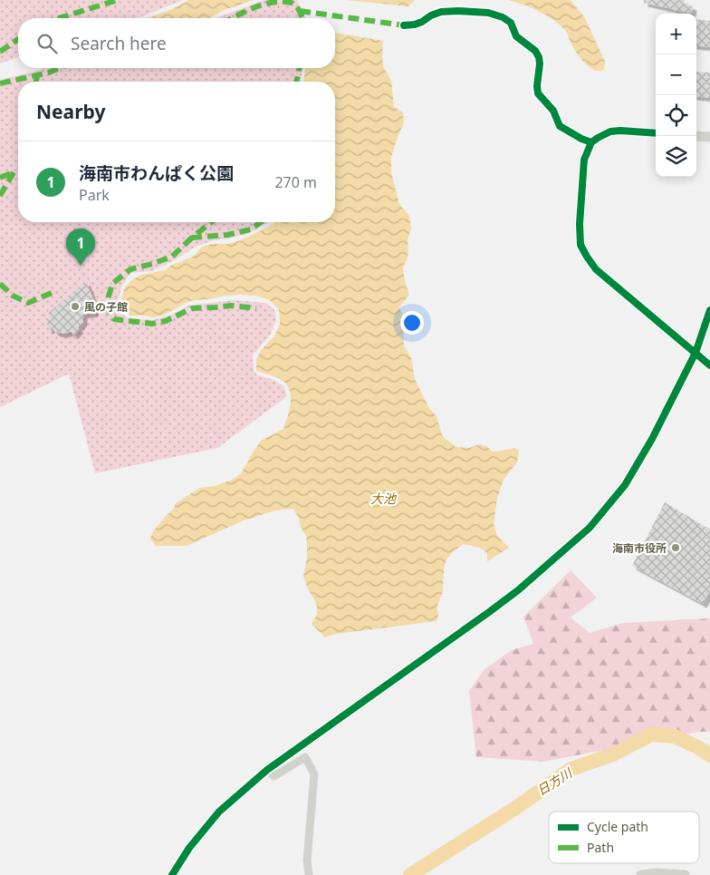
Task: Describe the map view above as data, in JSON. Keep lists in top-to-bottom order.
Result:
{
  "water": ["大池", "日方川"],
  "places": ["風の子館", "海南市役所"],
  "legend": ["Cycle path", "Path"],
  "page": {
    "map_buttons": ["+", "−"],
    "search": "Search here",
    "heading": "Nearby",
    "list": [
      {
        "mark": "1",
        "name": "海南市わんぱく公園",
        "note": "Park",
        "value": "270 m"
      }
    ],
    "pins": "1"
  }
}
